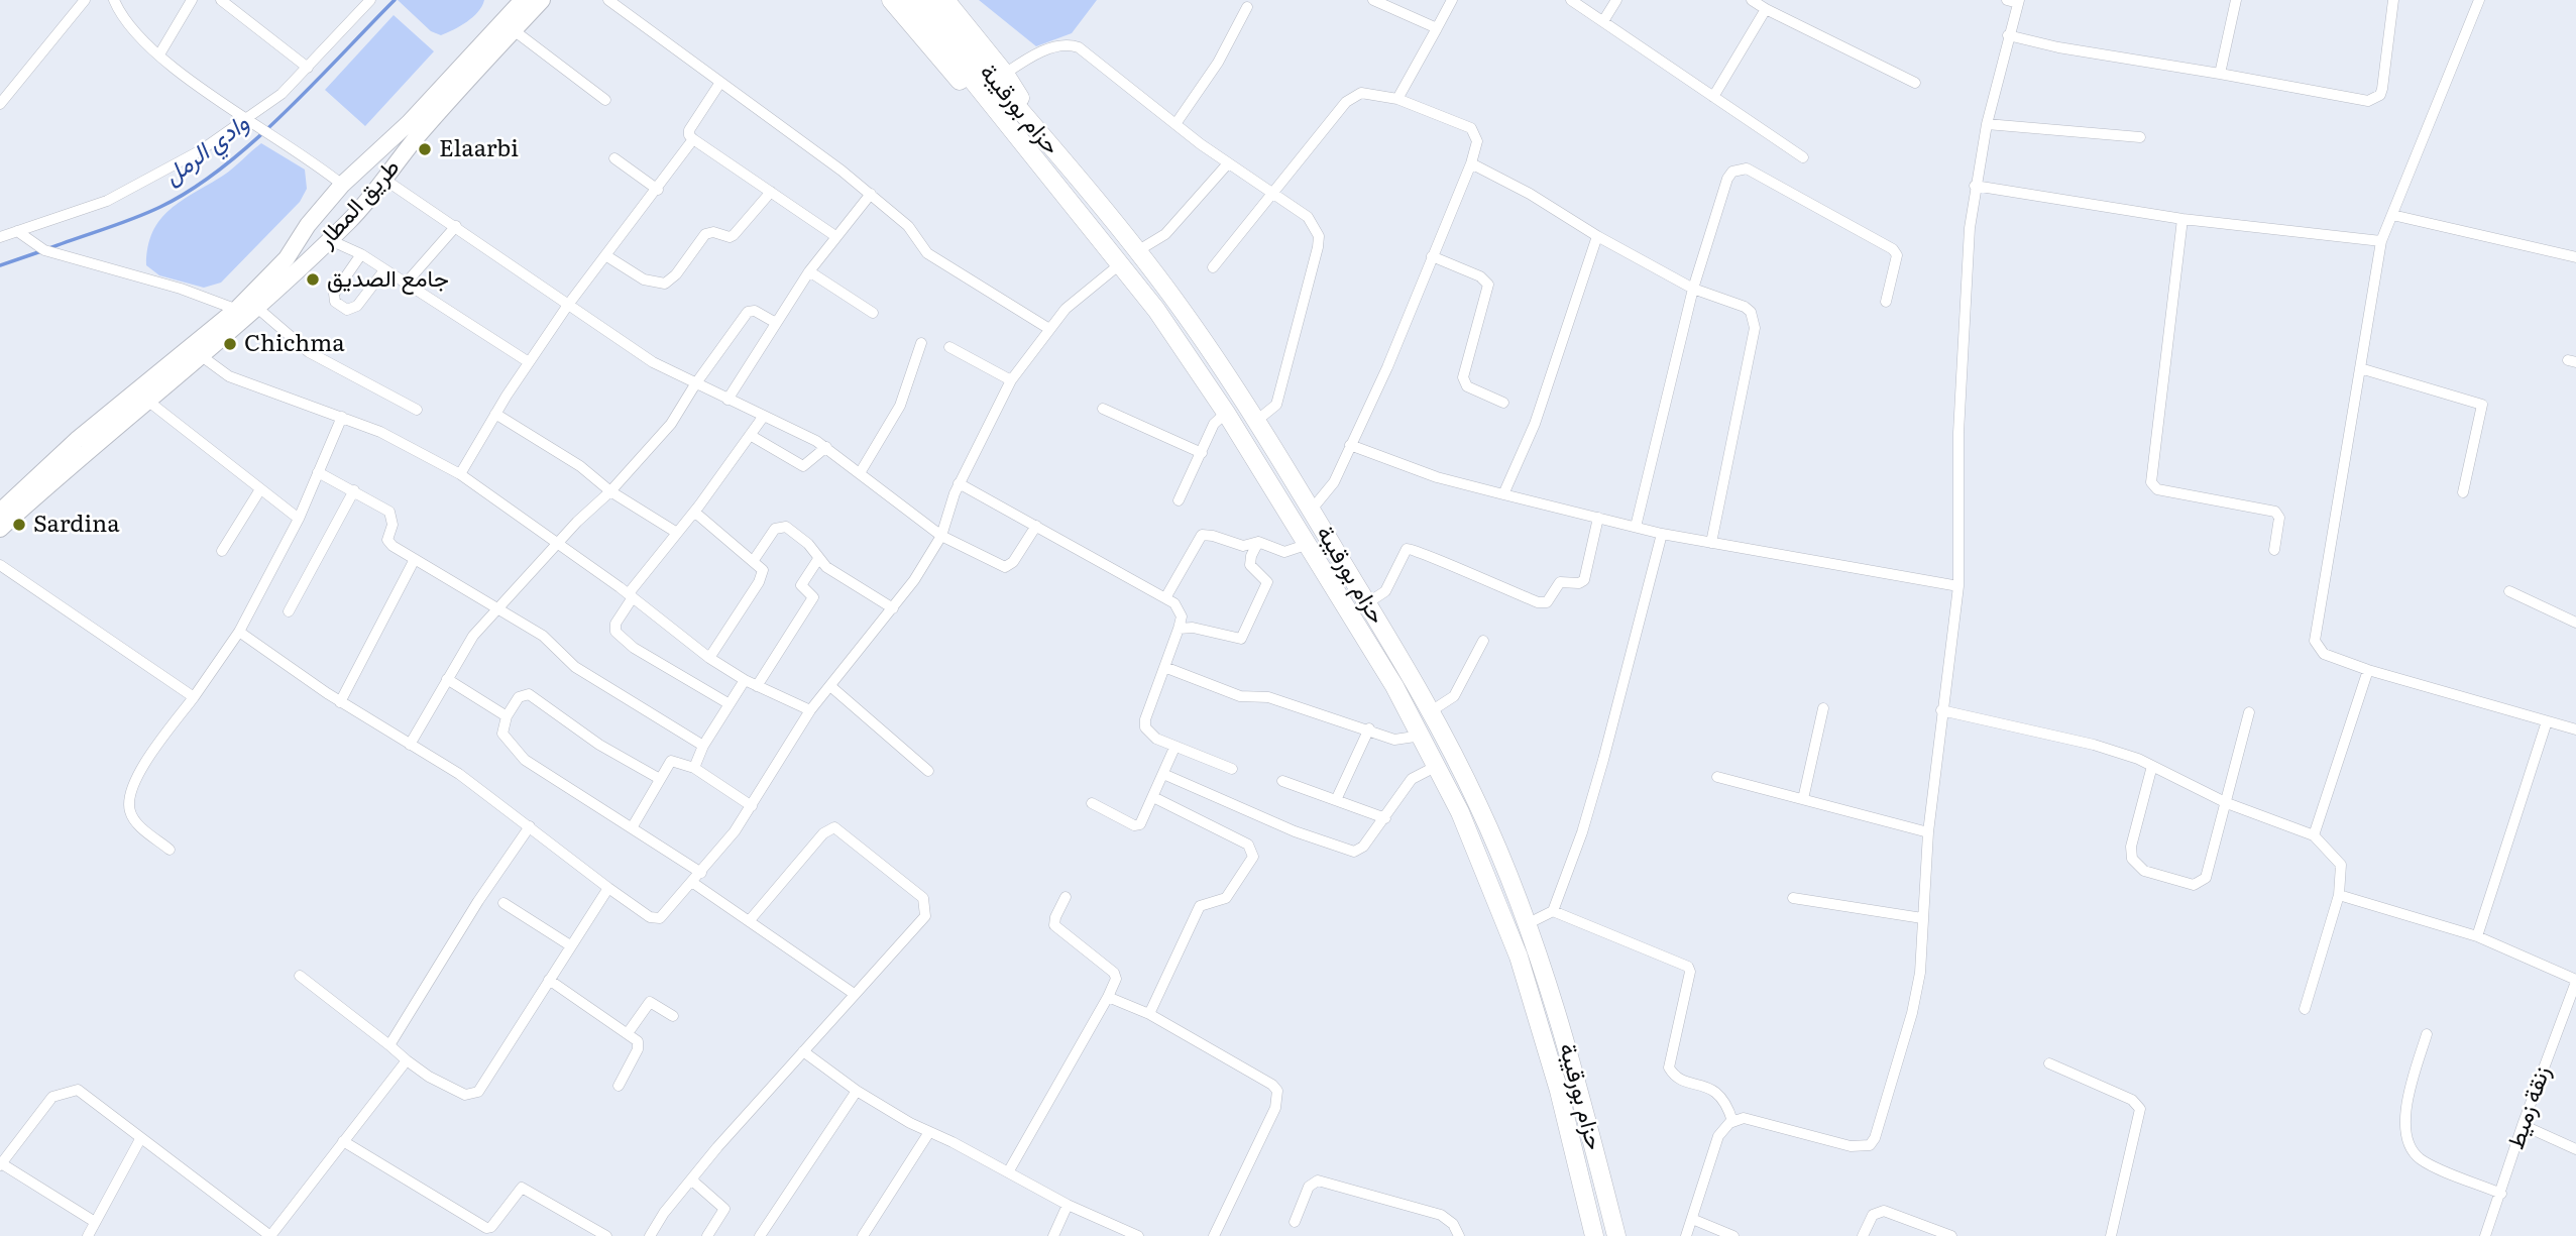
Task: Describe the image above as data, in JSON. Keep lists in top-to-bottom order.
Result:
{
  "streets": {
    "highway": ["حزام بورقيبة"],
    "main road": ["طريق المطار"],
    "street": ["زنقة زميط"]
  },
  "water": ["وادي الرمل"],
  "places": [
    "Elaarbi",
    "جامع الصديق",
    "Chichma",
    "Sardina"
  ]
}
